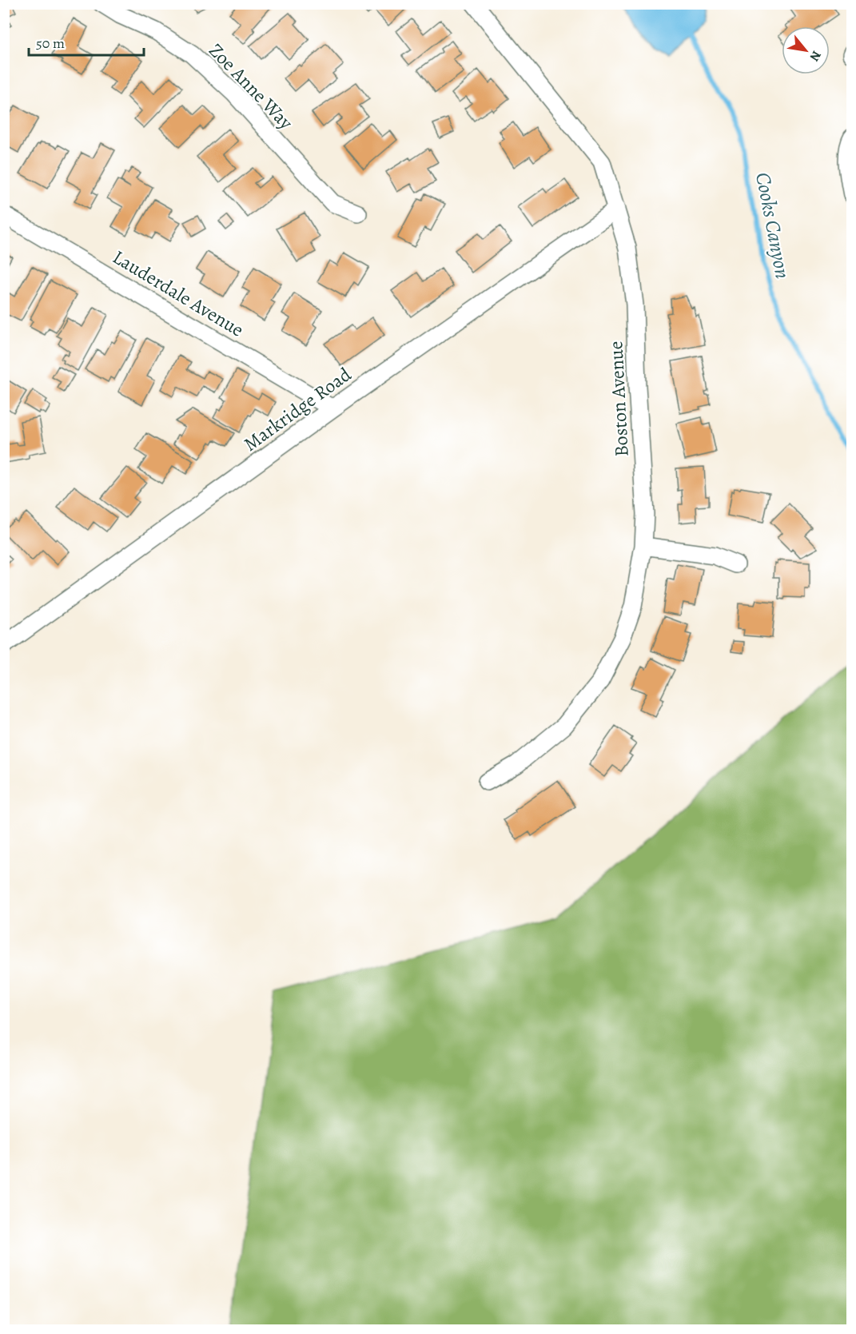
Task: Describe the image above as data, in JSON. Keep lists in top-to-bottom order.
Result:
{
  "streets": {
    "street": [
      "Zoe Anne Way",
      "Lauderdale Avenue",
      "Boston Avenue",
      "Markridge Road"
    ]
  },
  "crossings": [
    ["Lauderdale Avenue", "Markridge Road"],
    ["Boston Avenue", "Markridge Road"]
  ],
  "water": ["Cooks Canyon"],
  "scale_bar": "50 m",
  "north": "bottom right"
}
